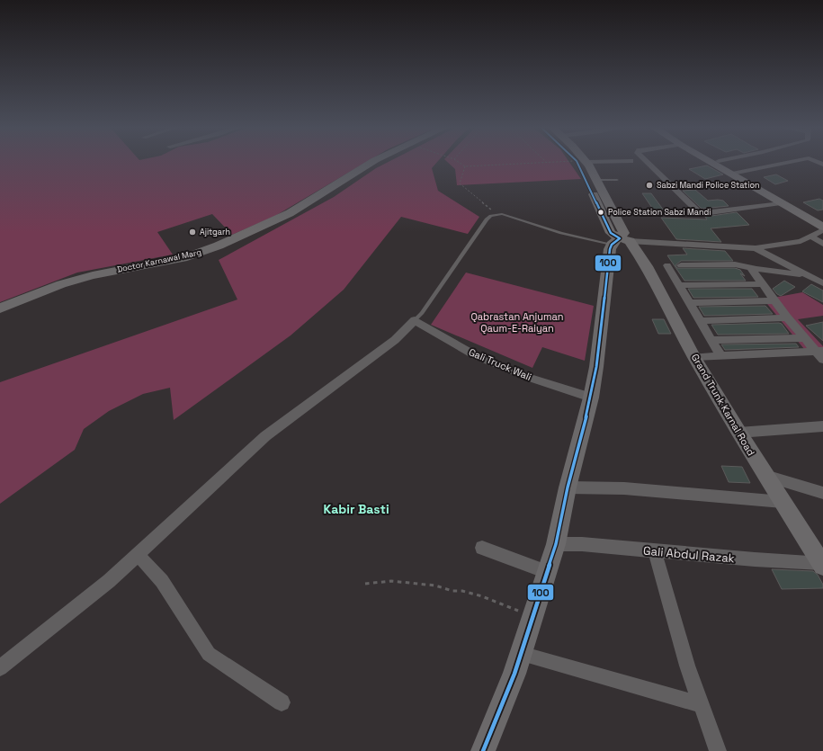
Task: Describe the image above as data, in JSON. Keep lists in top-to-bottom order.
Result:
{
  "streets": {
    "street": [
      "Doctor Karnawal Marg",
      "Gali Truck Wali",
      "Grand Trunk Karnal Road",
      "Gali Abdul Razak"
    ]
  },
  "crossings": [
    ["Grand Trunk Karnal Road", "Gali Abdul Razak"]
  ],
  "districts": ["Kabir Basti"],
  "parks": ["Qabrastan Anjuman Qaum-E-Raiyan"],
  "places": ["Sabzi Mandi Police Station", "Police Station Sabzi Mandi", "Ajitgarh"],
  "lines": ["transit line 100"]
}
